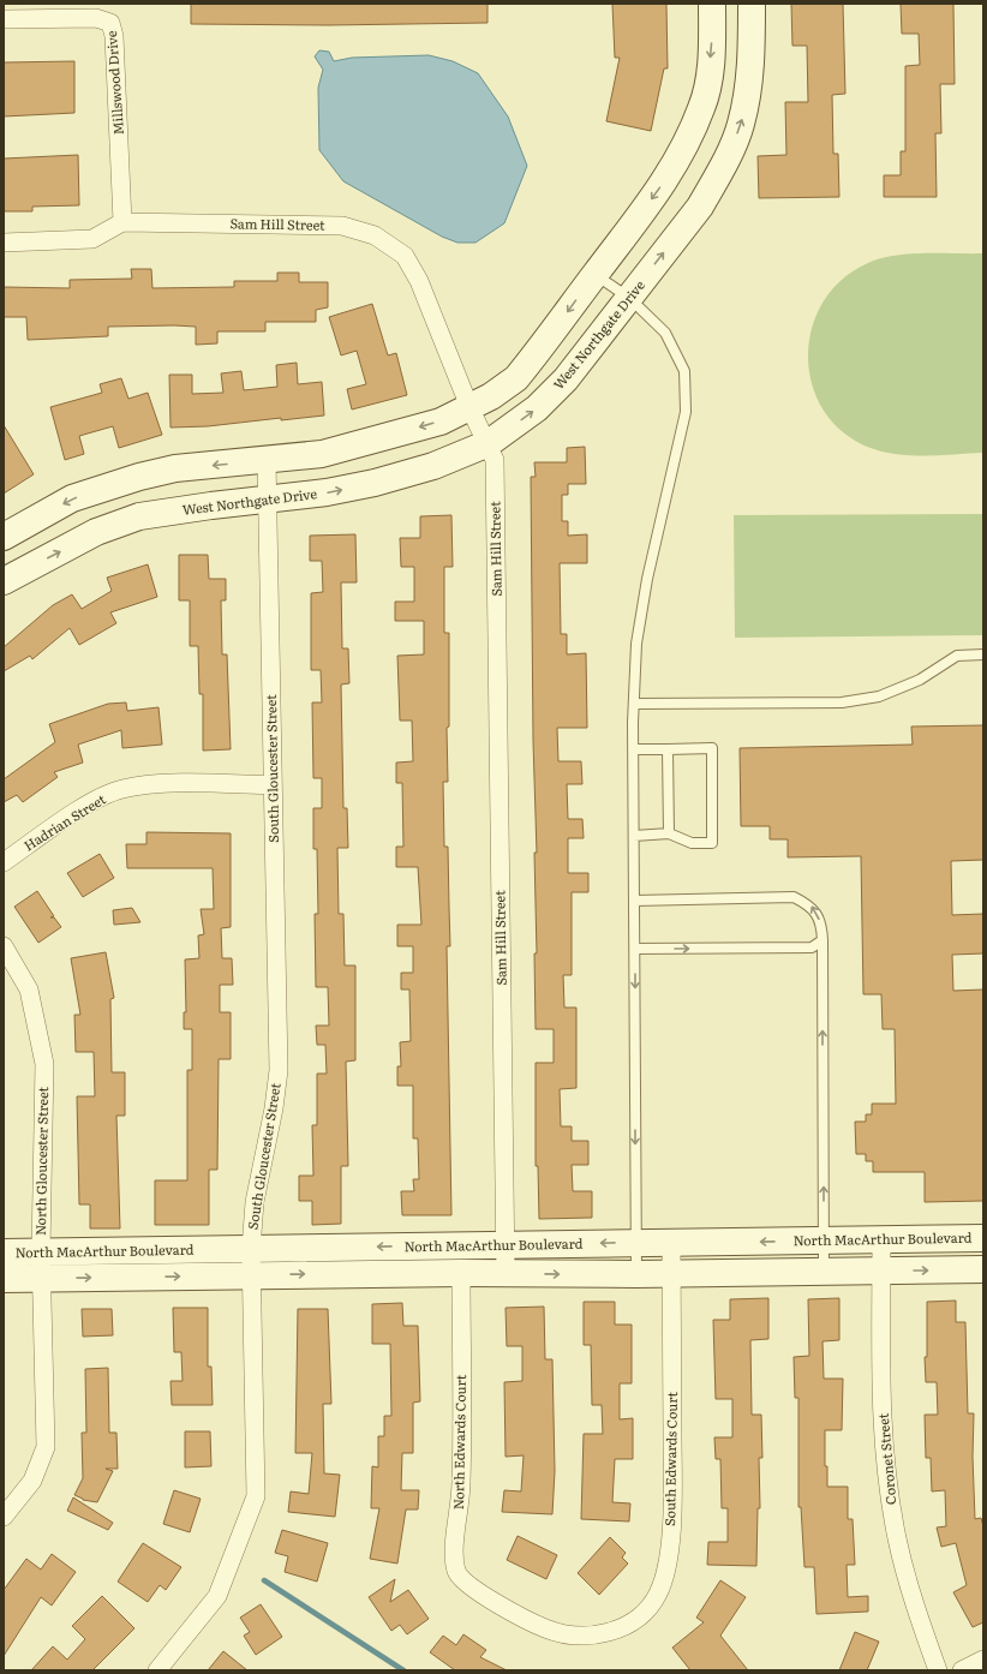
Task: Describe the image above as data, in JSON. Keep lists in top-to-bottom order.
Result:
{
  "streets": {
    "main road": ["West Northgate Drive", "North MacArthur Boulevard"],
    "street": [
      "Millswood Drive",
      "Sam Hill Street",
      "South Gloucester Street",
      "Hadrian Street",
      "North Gloucester Street",
      "North Edwards Court",
      "South Edwards Court",
      "Coronet Street"
    ]
  },
  "crossings": [
    ["Millswood Drive", "Sam Hill Street"],
    ["Sam Hill Street", "West Northgate Drive"],
    ["Sam Hill Street", "North MacArthur Boulevard"],
    ["West Northgate Drive", "South Gloucester Street"],
    ["South Gloucester Street", "Hadrian Street"],
    ["South Gloucester Street", "North MacArthur Boulevard"],
    ["North Gloucester Street", "North MacArthur Boulevard"],
    ["North MacArthur Boulevard", "North Edwards Court"],
    ["North MacArthur Boulevard", "South Edwards Court"],
    ["North MacArthur Boulevard", "Coronet Street"],
    ["North Edwards Court", "South Edwards Court"]
  ]
}
